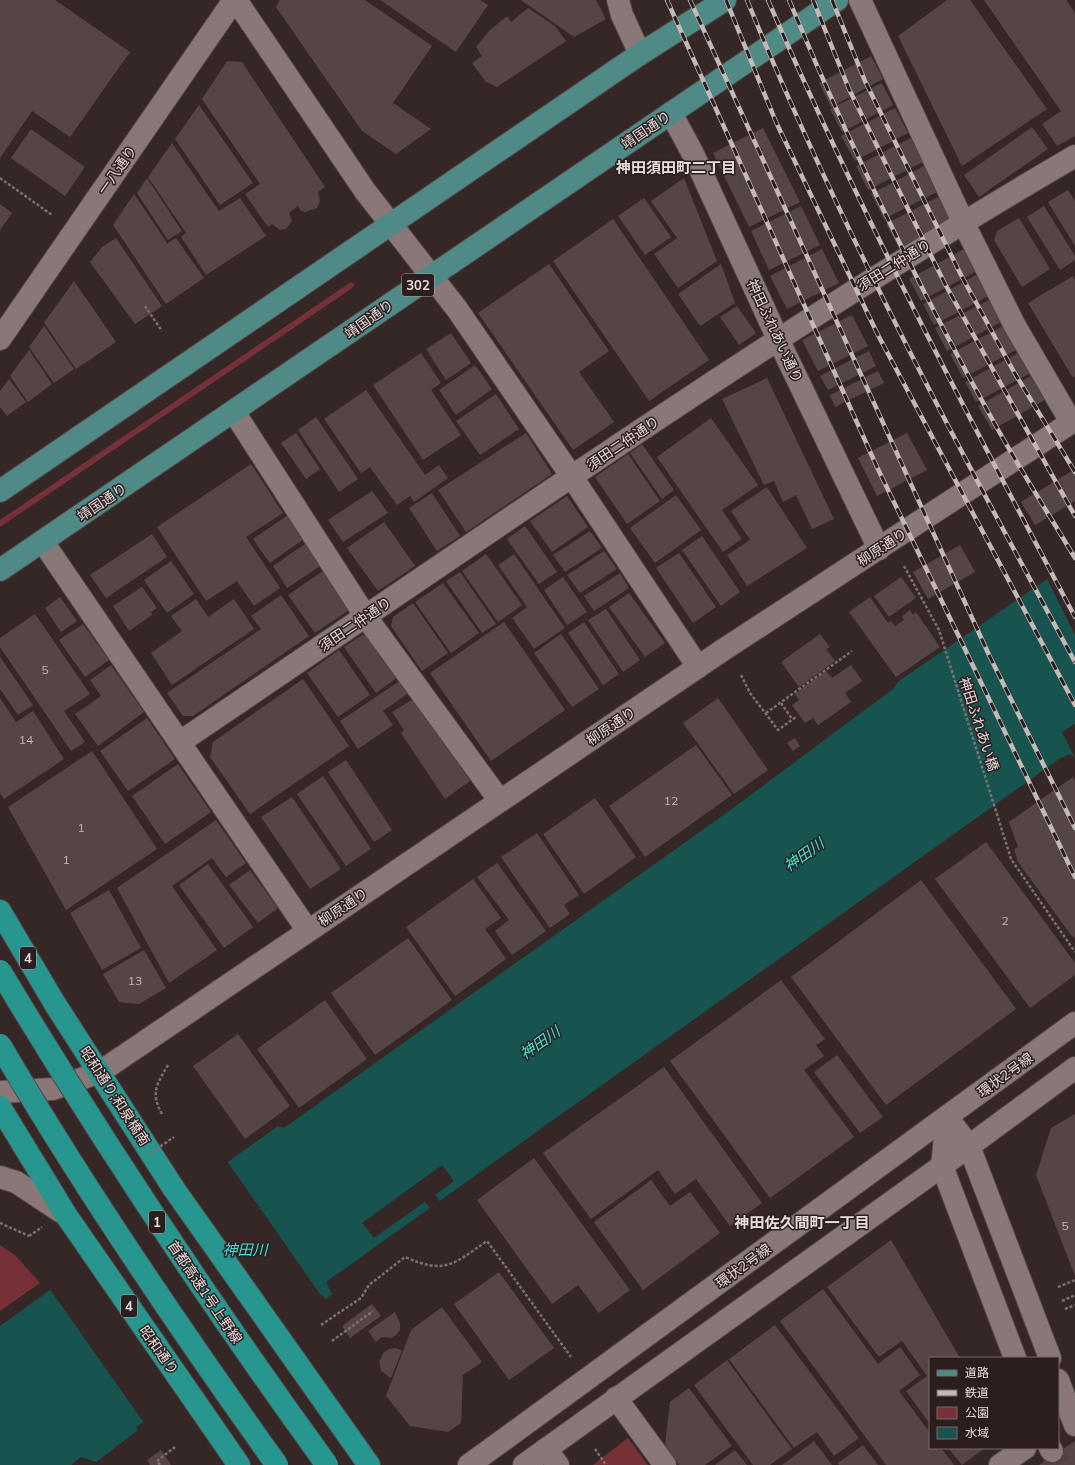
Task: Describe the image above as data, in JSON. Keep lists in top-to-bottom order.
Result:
{
  "streets": {
    "highway": [
      "4",
      "昭和通り;和泉橋南",
      "1",
      "首都高速1号上野線",
      "昭和通り"
    ],
    "main road": ["靖国通り", "302"],
    "street": [
      "一八通り",
      "須田二仲通り",
      "神田ふれあい通り",
      "柳原通り",
      "環状2号線"
    ],
    "path": ["神田ふれあい橋"]
  },
  "crossings": [
    ["靖国通り", "神田ふれあい通り"],
    ["須田二仲通り", "神田ふれあい通り"],
    ["神田ふれあい通り", "柳原通り"],
    ["柳原通り", "昭和通り;和泉橋南"],
    ["4", "昭和通り"]
  ],
  "districts": ["神田須田町二丁目", "神田佐久間町一丁目"],
  "water": ["神田川"],
  "house_numbers": [
    "5",
    "14",
    "12",
    "1",
    "1",
    "2",
    "13",
    "5"
  ],
  "legend": [
    "道路",
    "鉄道",
    "公園",
    "水域"
  ]
}
